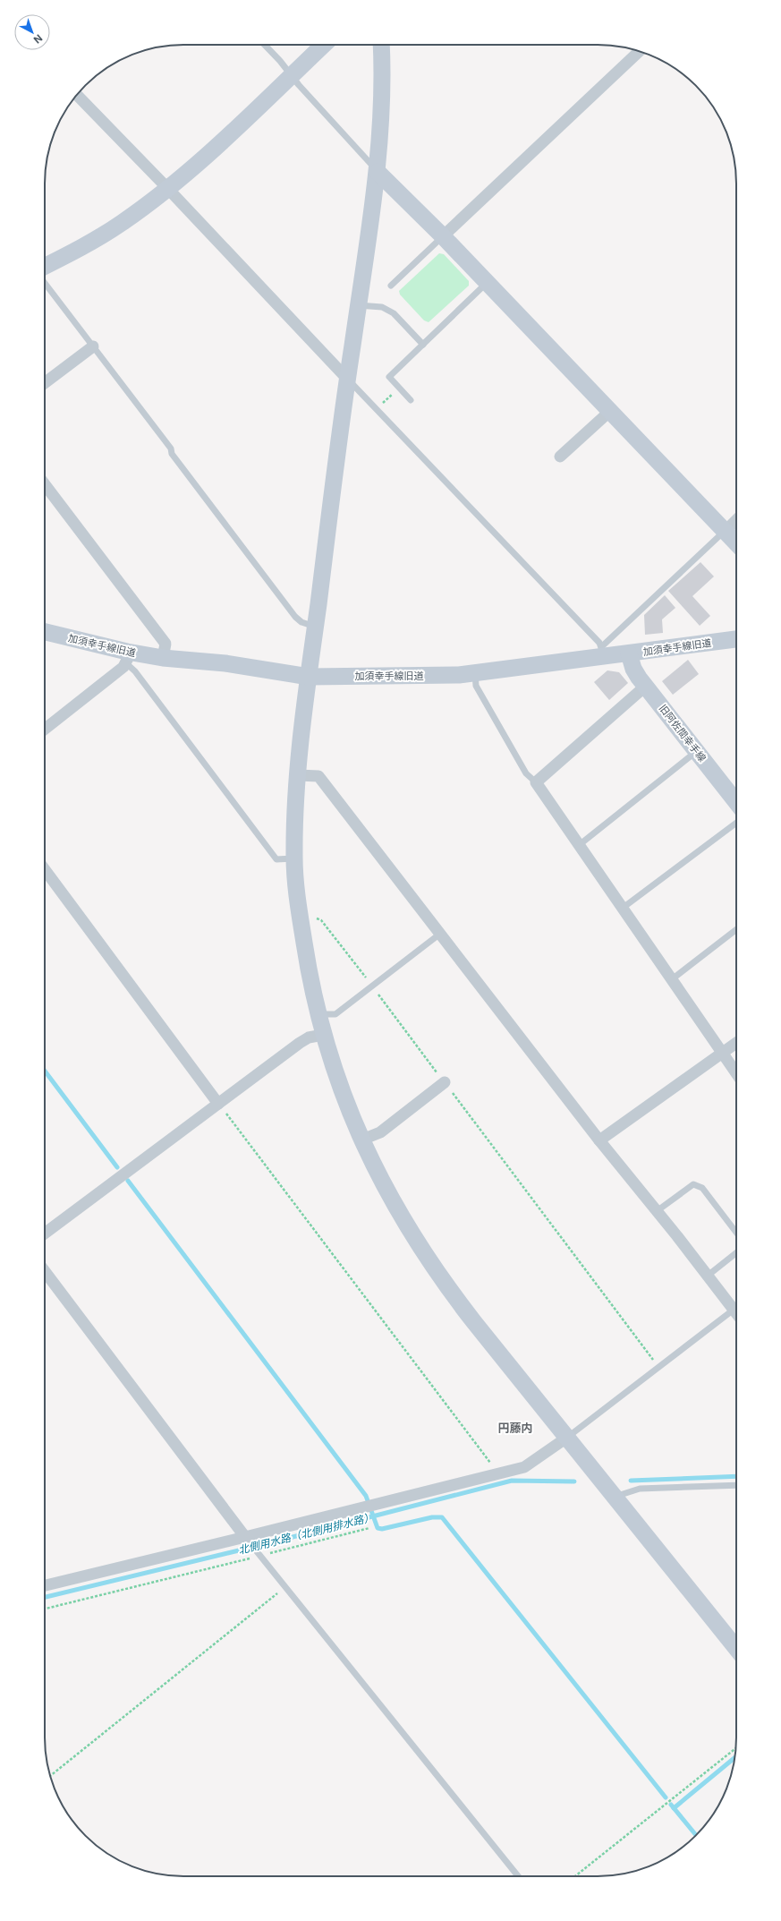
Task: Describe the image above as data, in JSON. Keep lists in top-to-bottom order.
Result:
{
  "streets": {
    "street": ["加須幸手線旧道", "旧阿佐間幸手線"]
  },
  "crossings": [
    ["加須幸手線旧道", "旧阿佐間幸手線"]
  ],
  "districts": ["円藤内"],
  "water": ["北側用水路（北側用排水路）"],
  "north": "bottom right"
}
